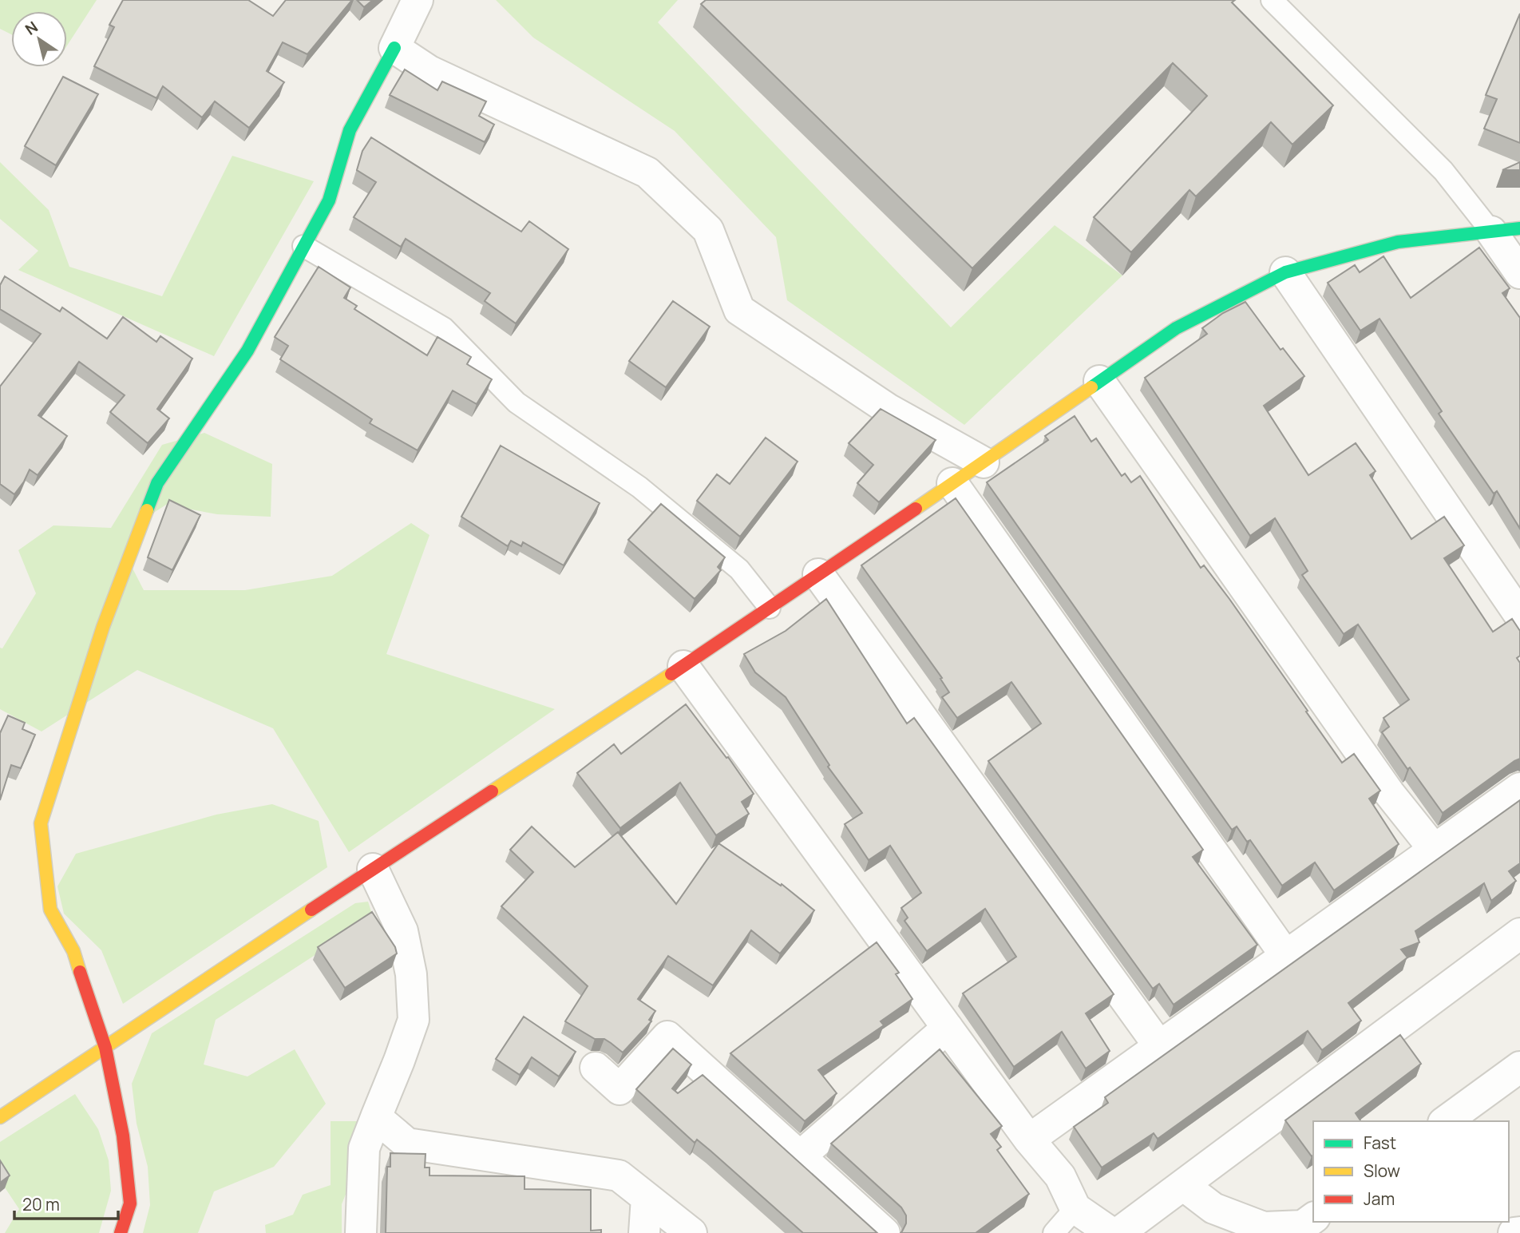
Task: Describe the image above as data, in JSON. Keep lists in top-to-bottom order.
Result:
{
  "legend": ["Fast", "Slow", "Jam"],
  "scale_bar": "20 m",
  "north": "top left"
}
